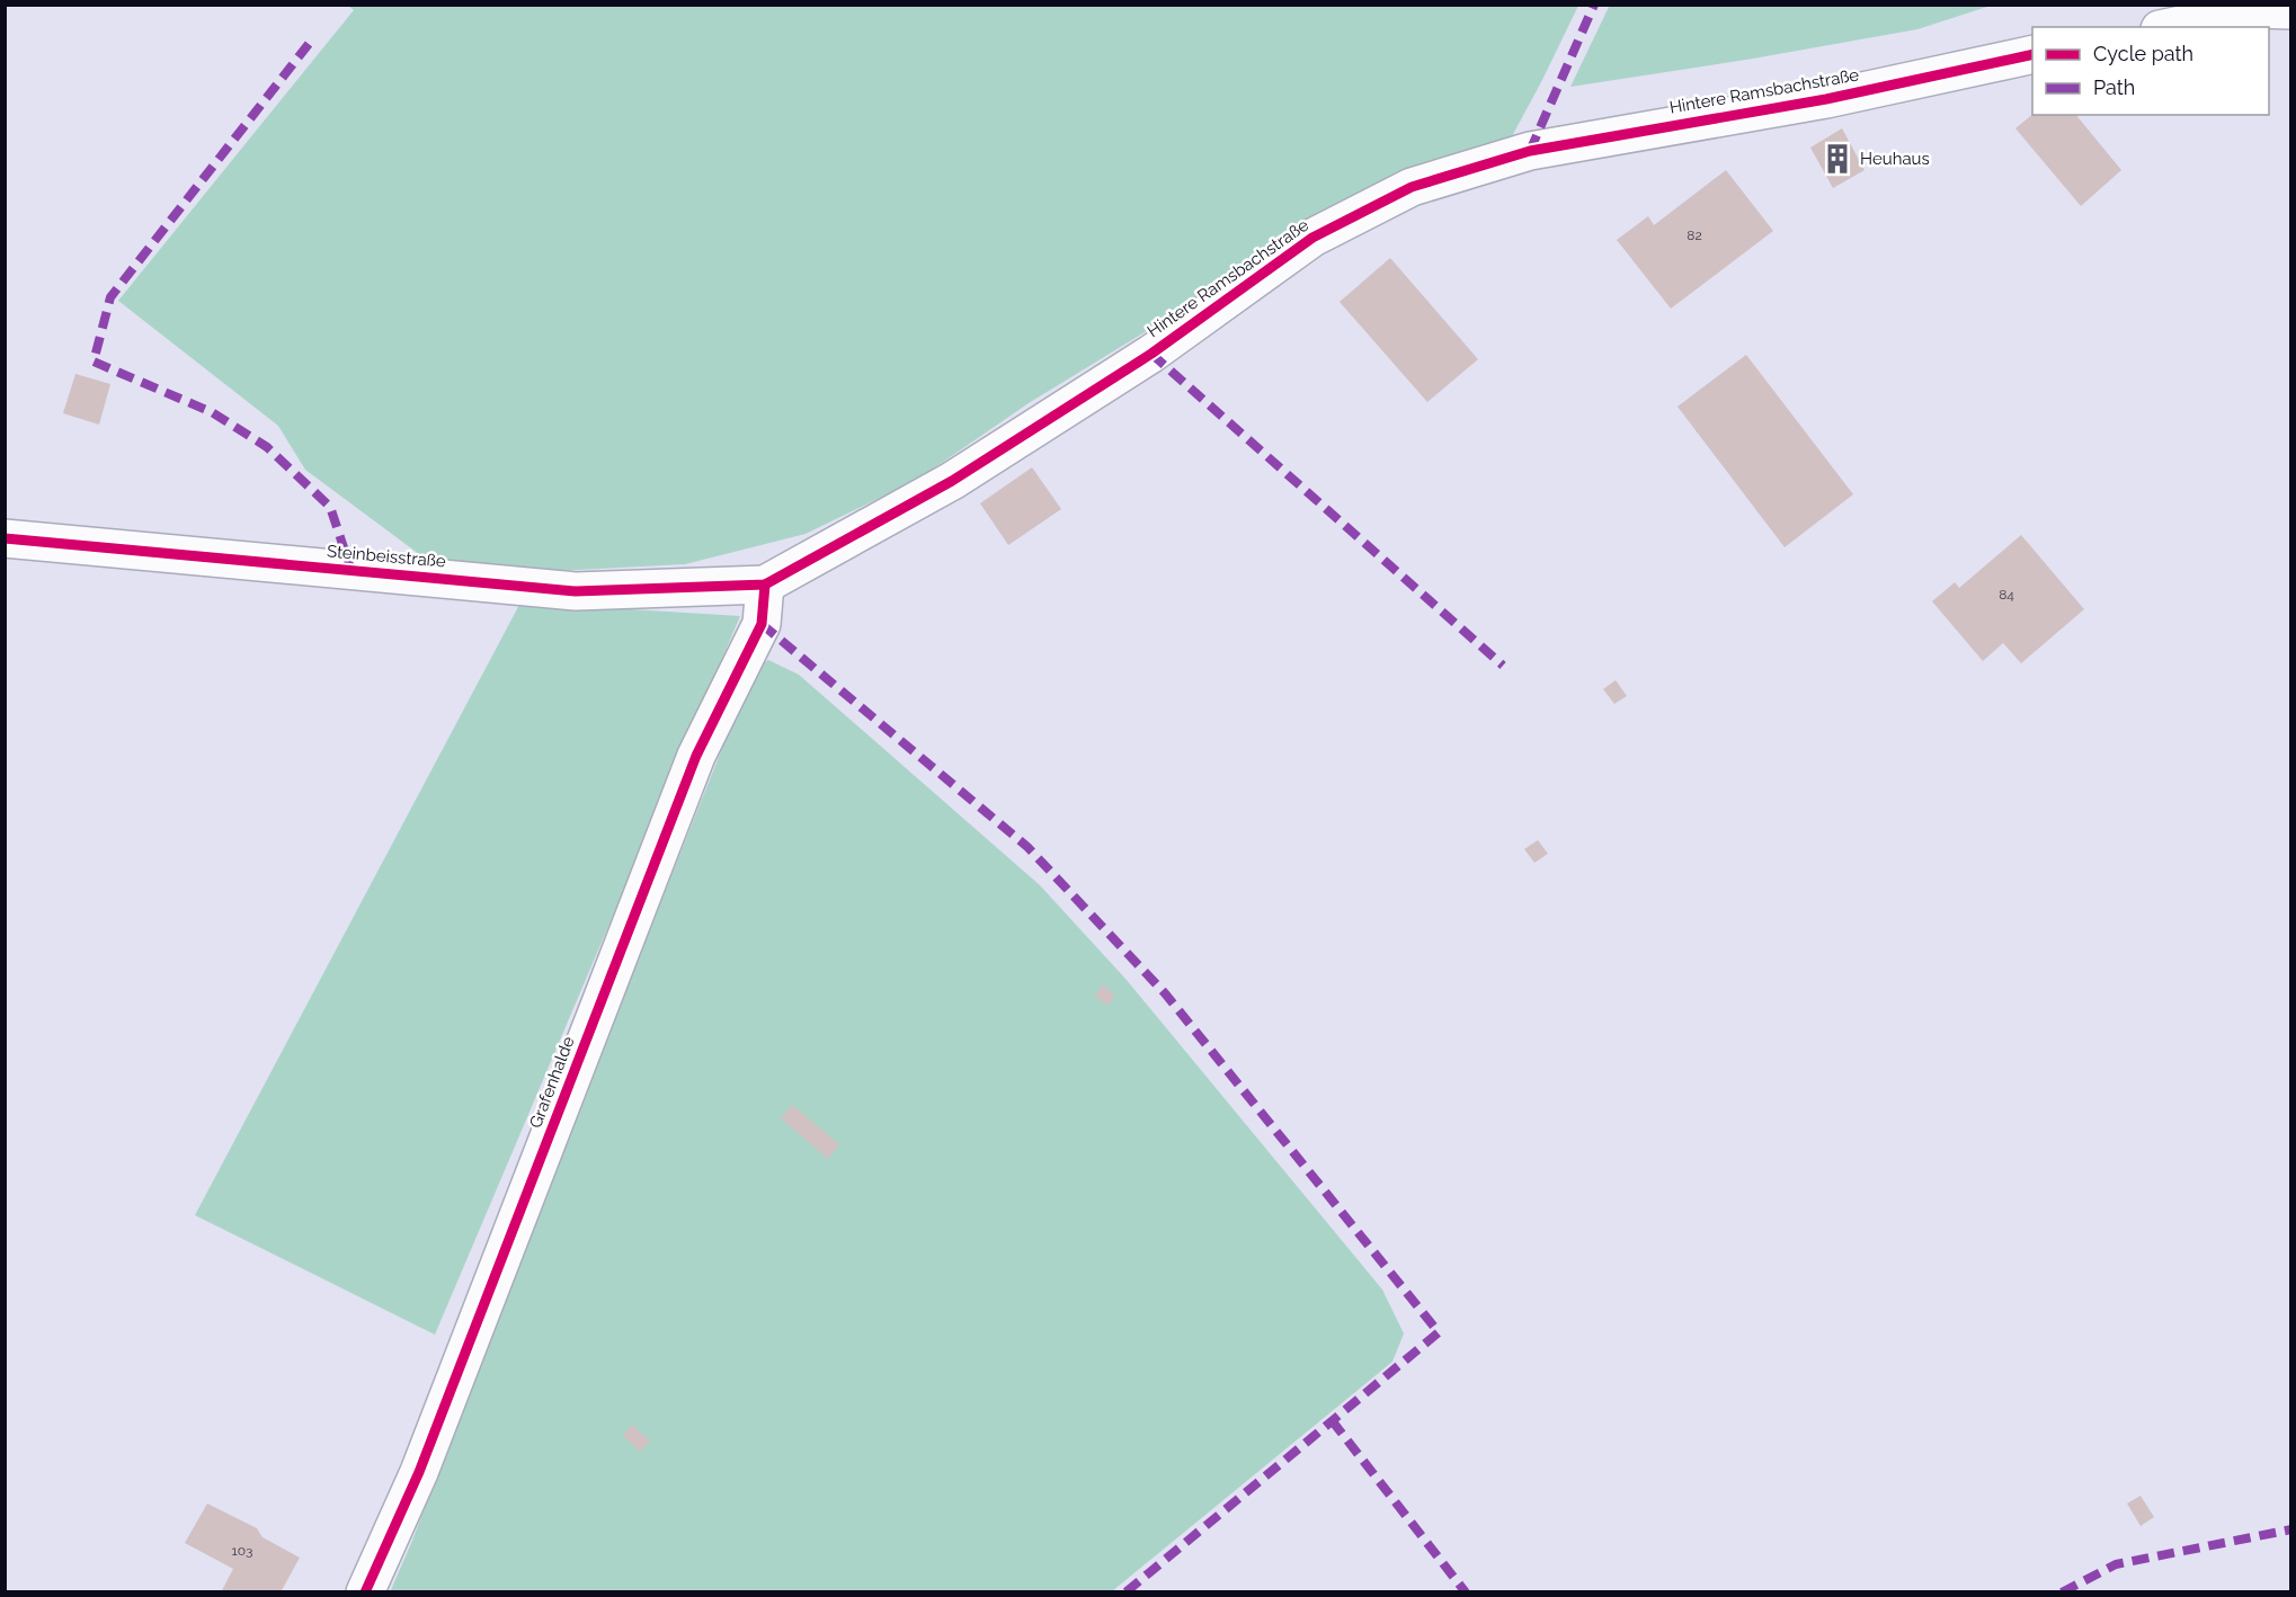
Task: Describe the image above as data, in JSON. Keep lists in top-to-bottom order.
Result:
{
  "streets": {
    "street": ["Hintere Ramsbachstraße", "Steinbeisstraße", "Grafenhalde"]
  },
  "crossings": [
    ["Hintere Ramsbachstraße", "Steinbeisstraße"],
    ["Hintere Ramsbachstraße", "Grafenhalde"],
    ["Steinbeisstraße", "Grafenhalde"]
  ],
  "places": {
    "building": ["Heuhaus"]
  },
  "house_numbers": ["82", "84", "103"],
  "legend": ["Cycle path", "Path"]
}
